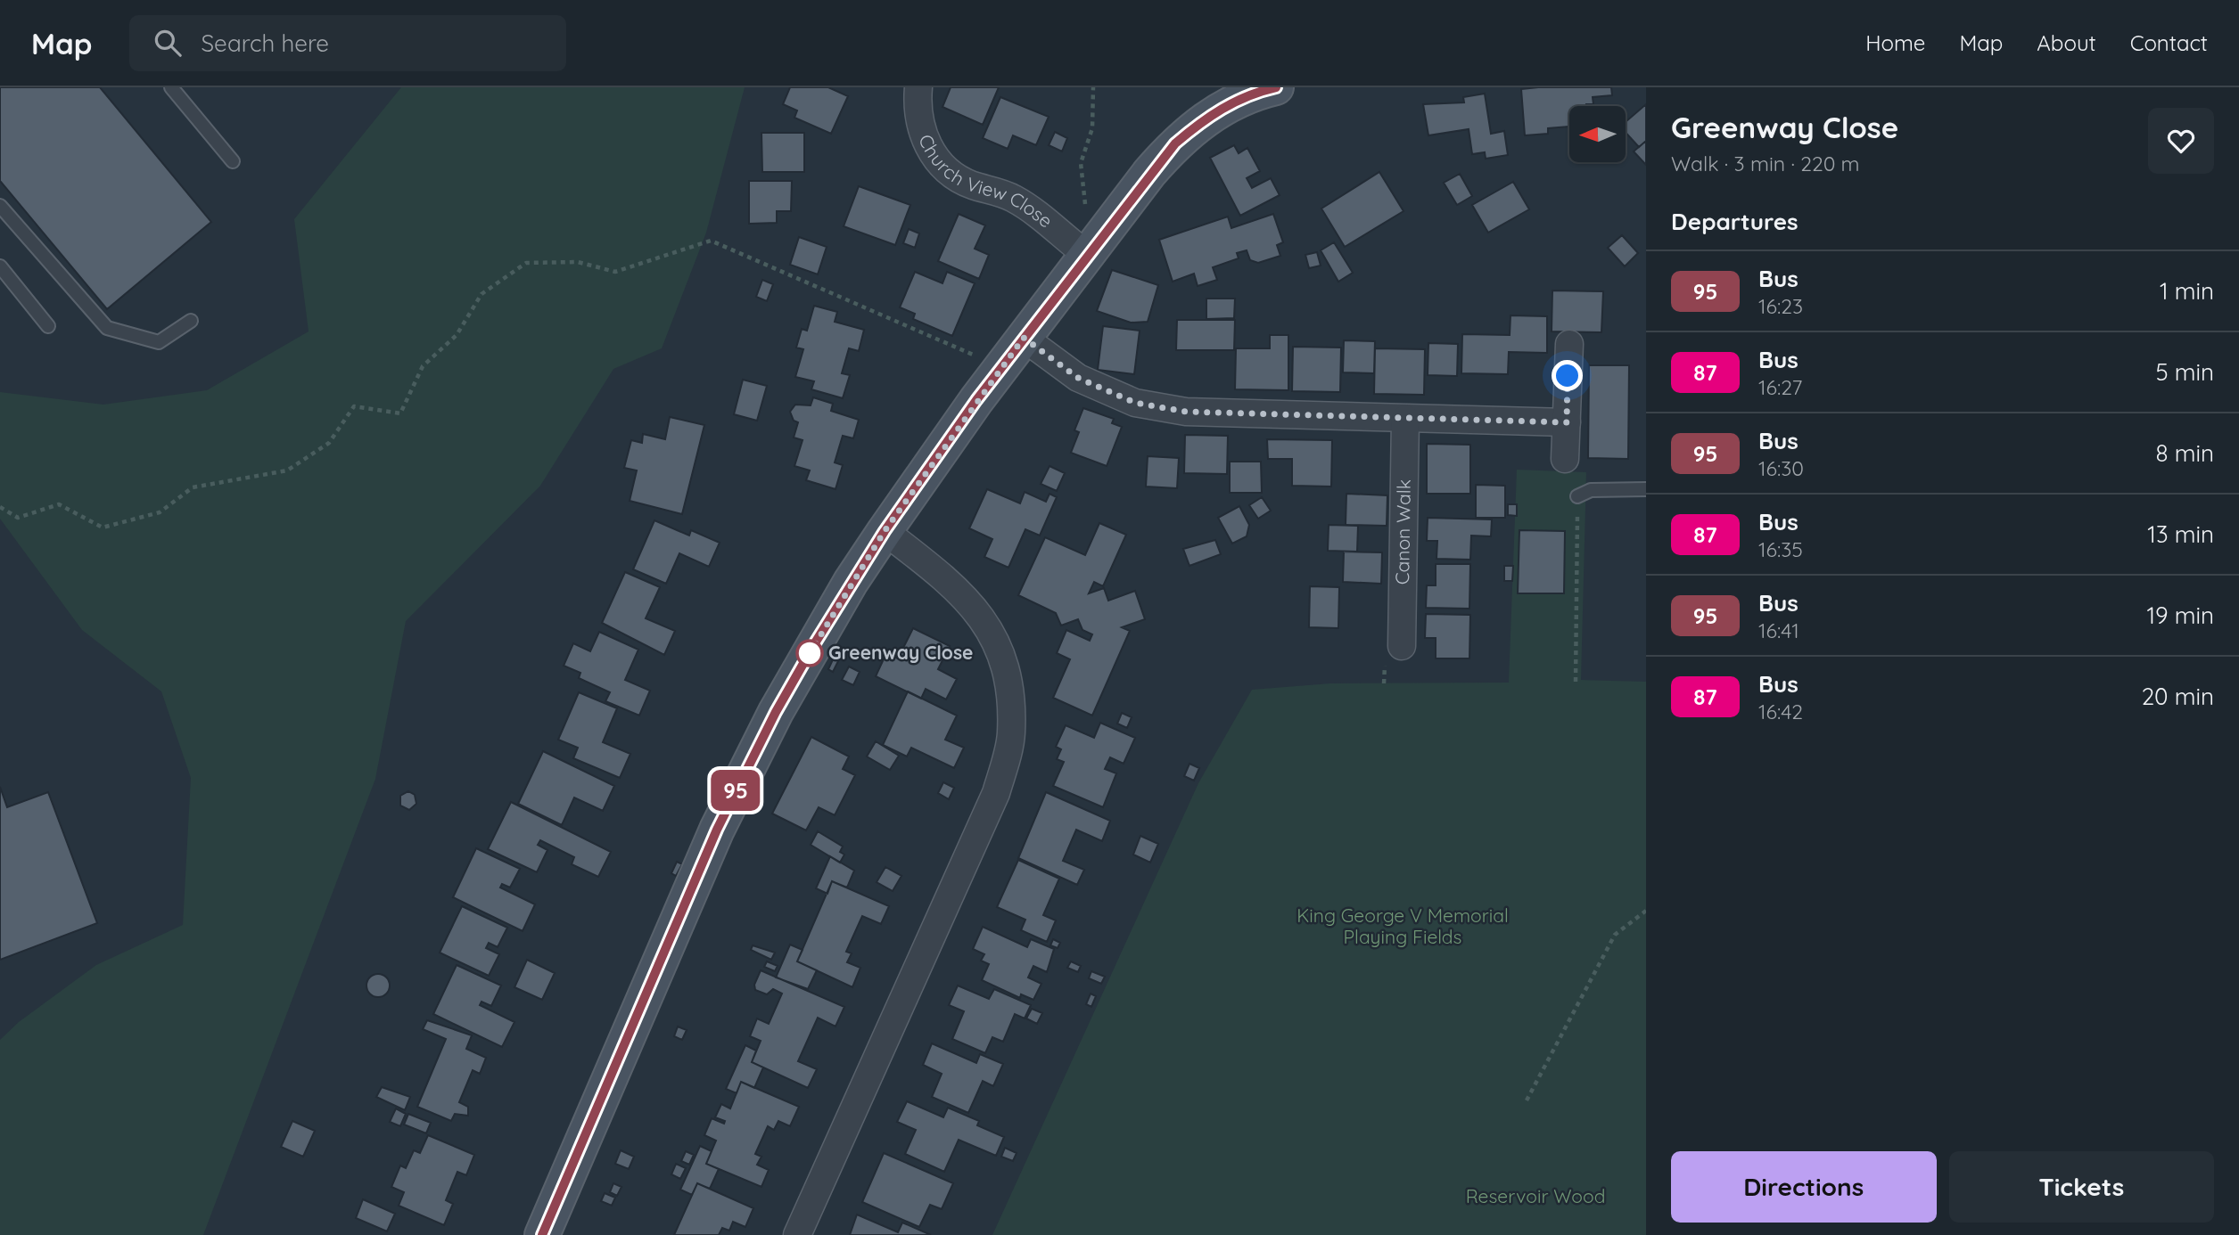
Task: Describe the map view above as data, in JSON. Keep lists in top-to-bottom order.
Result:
{
  "streets": {
    "street": ["Church View Close", "Canon Walk"]
  },
  "parks": ["King George V Memorial Playing Fields", "Reservoir Wood"],
  "places": ["Greenway Close"],
  "lines": ["bus line 95"],
  "north": "left",
  "page": {
    "header": "Map",
    "search": "Search here",
    "nav": [
      "Home",
      "Map",
      "About",
      "Contact"
    ],
    "on_map": "95",
    "heading": [
      ["Greenway Close", "Walk · 3 min · 220 m"],
      "Departures"
    ],
    "list": [
      {
        "mark": "95",
        "name": "Bus",
        "note": "16:23",
        "value": "1 min"
      },
      {
        "mark": "87",
        "name": "Bus",
        "note": "16:27",
        "value": "5 min"
      },
      {
        "mark": "95",
        "name": "Bus",
        "note": "16:30",
        "value": "8 min"
      },
      {
        "mark": "87",
        "name": "Bus",
        "note": "16:35",
        "value": "13 min"
      },
      {
        "mark": "95",
        "name": "Bus",
        "note": "16:41",
        "value": "19 min"
      },
      {
        "mark": "87",
        "name": "Bus",
        "note": "16:42",
        "value": "20 min"
      }
    ],
    "buttons": ["Directions", "Tickets"]
  }
}
